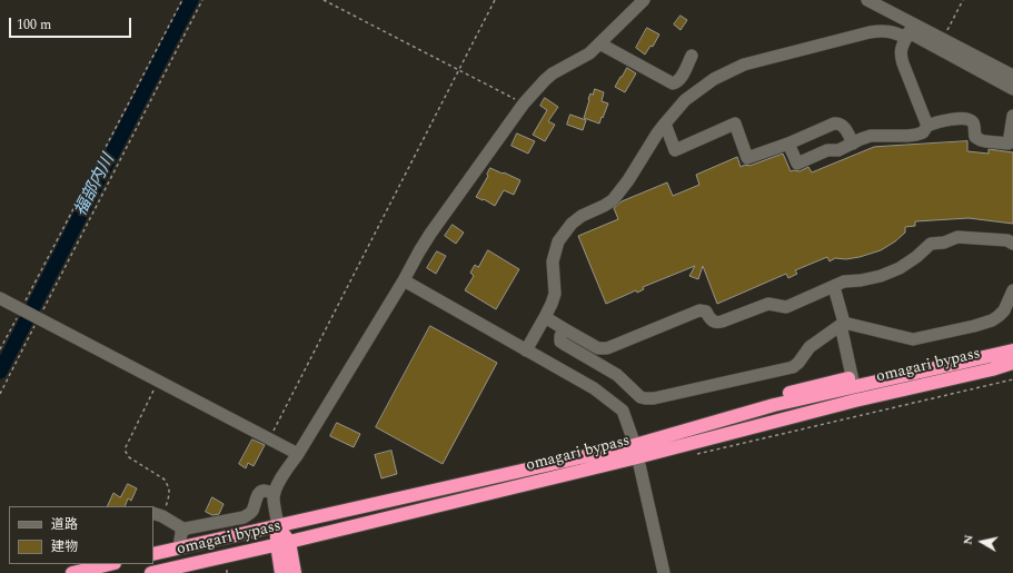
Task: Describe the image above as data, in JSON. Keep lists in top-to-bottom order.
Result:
{
  "streets": {
    "highway": ["omagari bypass"]
  },
  "water": ["福部内川"],
  "legend": ["道路", "建物"],
  "scale_bar": "100 m",
  "north": "left"
}
